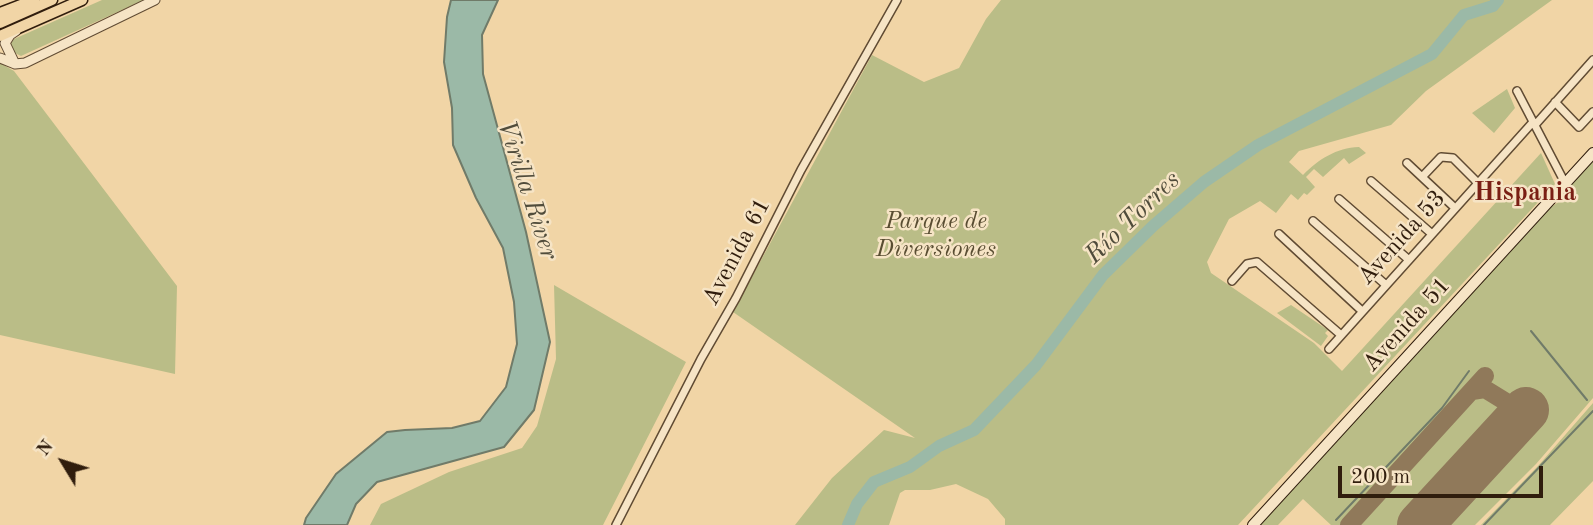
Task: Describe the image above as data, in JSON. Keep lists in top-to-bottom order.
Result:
{
  "streets": {
    "main road": ["Avenida 51"],
    "street": ["Avenida 53", "Avenida 61"]
  },
  "districts": ["Hispania"],
  "water": ["Virilla River", "Río Torres"],
  "parks": ["Parque de Diversiones"],
  "scale_bar": "200 m",
  "north": "top left"
}
